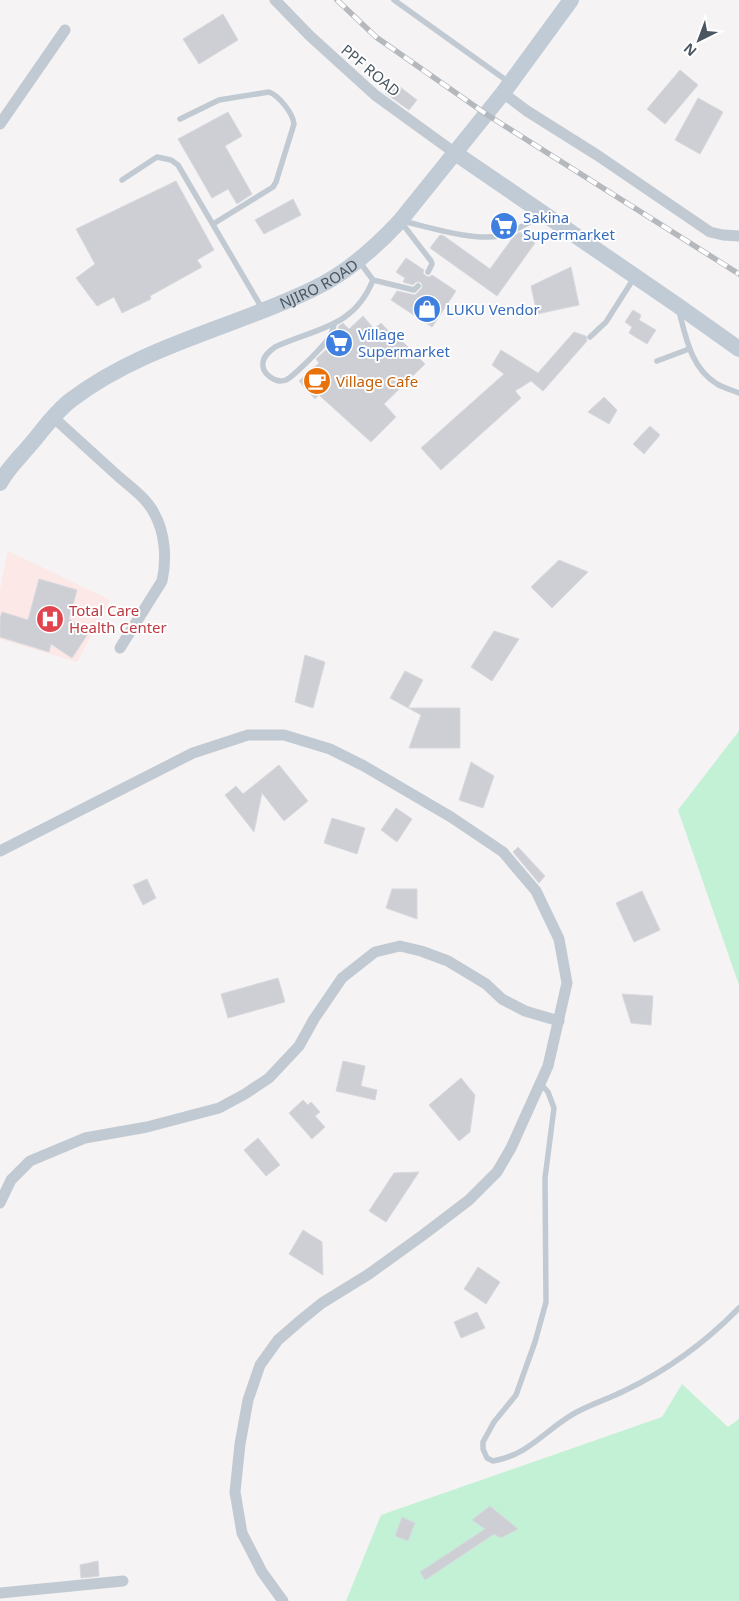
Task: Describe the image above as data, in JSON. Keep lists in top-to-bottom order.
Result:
{
  "streets": {
    "street": ["PPF ROAD", "NJIRO ROAD"]
  },
  "crossings": [
    ["PPF ROAD", "NJIRO ROAD"]
  ],
  "places": {
    "supermarket": ["Sakina Supermarket", "Village Supermarket"],
    "shop": ["LUKU Vendor"],
    "cafe": ["Village Cafe"],
    "hospital": ["Total Care Health Center"]
  },
  "north": "bottom left"
}
